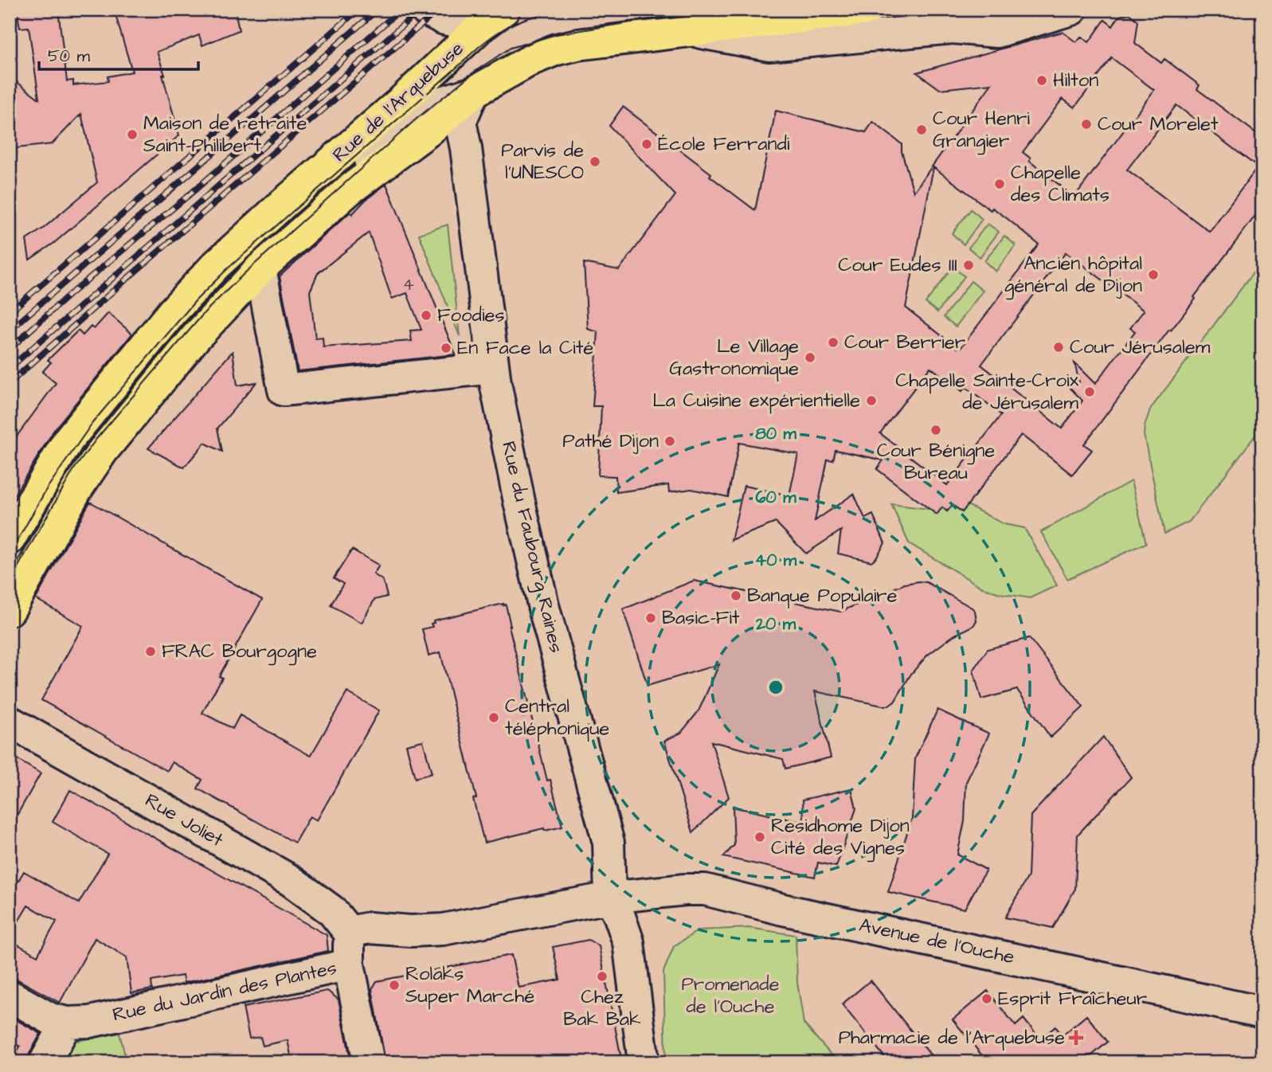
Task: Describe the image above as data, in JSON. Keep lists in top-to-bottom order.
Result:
{
  "streets": {
    "main road": ["Rue de l'Arquebuse", "Rue du Faubourg Raines"],
    "street": ["Rue Joliet", "Avenue de l'Ouche", "Rue du Jardin des Plantes"]
  },
  "crossings": [
    ["Rue de l'Arquebuse", "Rue du Faubourg Raines"],
    ["Rue du Faubourg Raines", "Avenue de l'Ouche"],
    ["Rue du Faubourg Raines", "Rue du Jardin des Plantes"],
    ["Rue Joliet", "Rue du Jardin des Plantes"],
    ["Avenue de l'Ouche", "Rue du Jardin des Plantes"]
  ],
  "parks": ["Promenade de l'Ouche"],
  "places": {
    "other": [
      "Hilton",
      "Cour Morelet",
      "Cour Henri Grangier",
      "Maison de retraite Saint-Philibert",
      "École Ferrandi",
      "Parvis de l'UNESCO",
      "Chapelle des Climats",
      "Cour Eudes III",
      "Ancien hôpital général de Dijon",
      "Foodies",
      "Cour Berrier",
      "Cour Jérusalem",
      "En Face la Cité",
      "Le Village Gastronomique",
      "Chapelle Sainte-Croix de Jérusalem",
      "La Cuisine expérientielle",
      "Cour Bénigne Bureau",
      "Pathé Dijon",
      "Banque Populaire",
      "Basic-Fit",
      "FRAC Bourgogne",
      "Central téléphonique",
      "Residhome Dijon Cité des Vignes",
      "Chez Bak Bak",
      "Rolaks Super Marché",
      "Esprit Fraîcheur"
    ],
    "health": ["Pharmacie de l'Arquebuse"]
  },
  "house_numbers": ["4"],
  "scale_bar": "50 m",
  "rings": [
    "80 m",
    "60 m",
    "40 m",
    "20 m"
  ]
}
